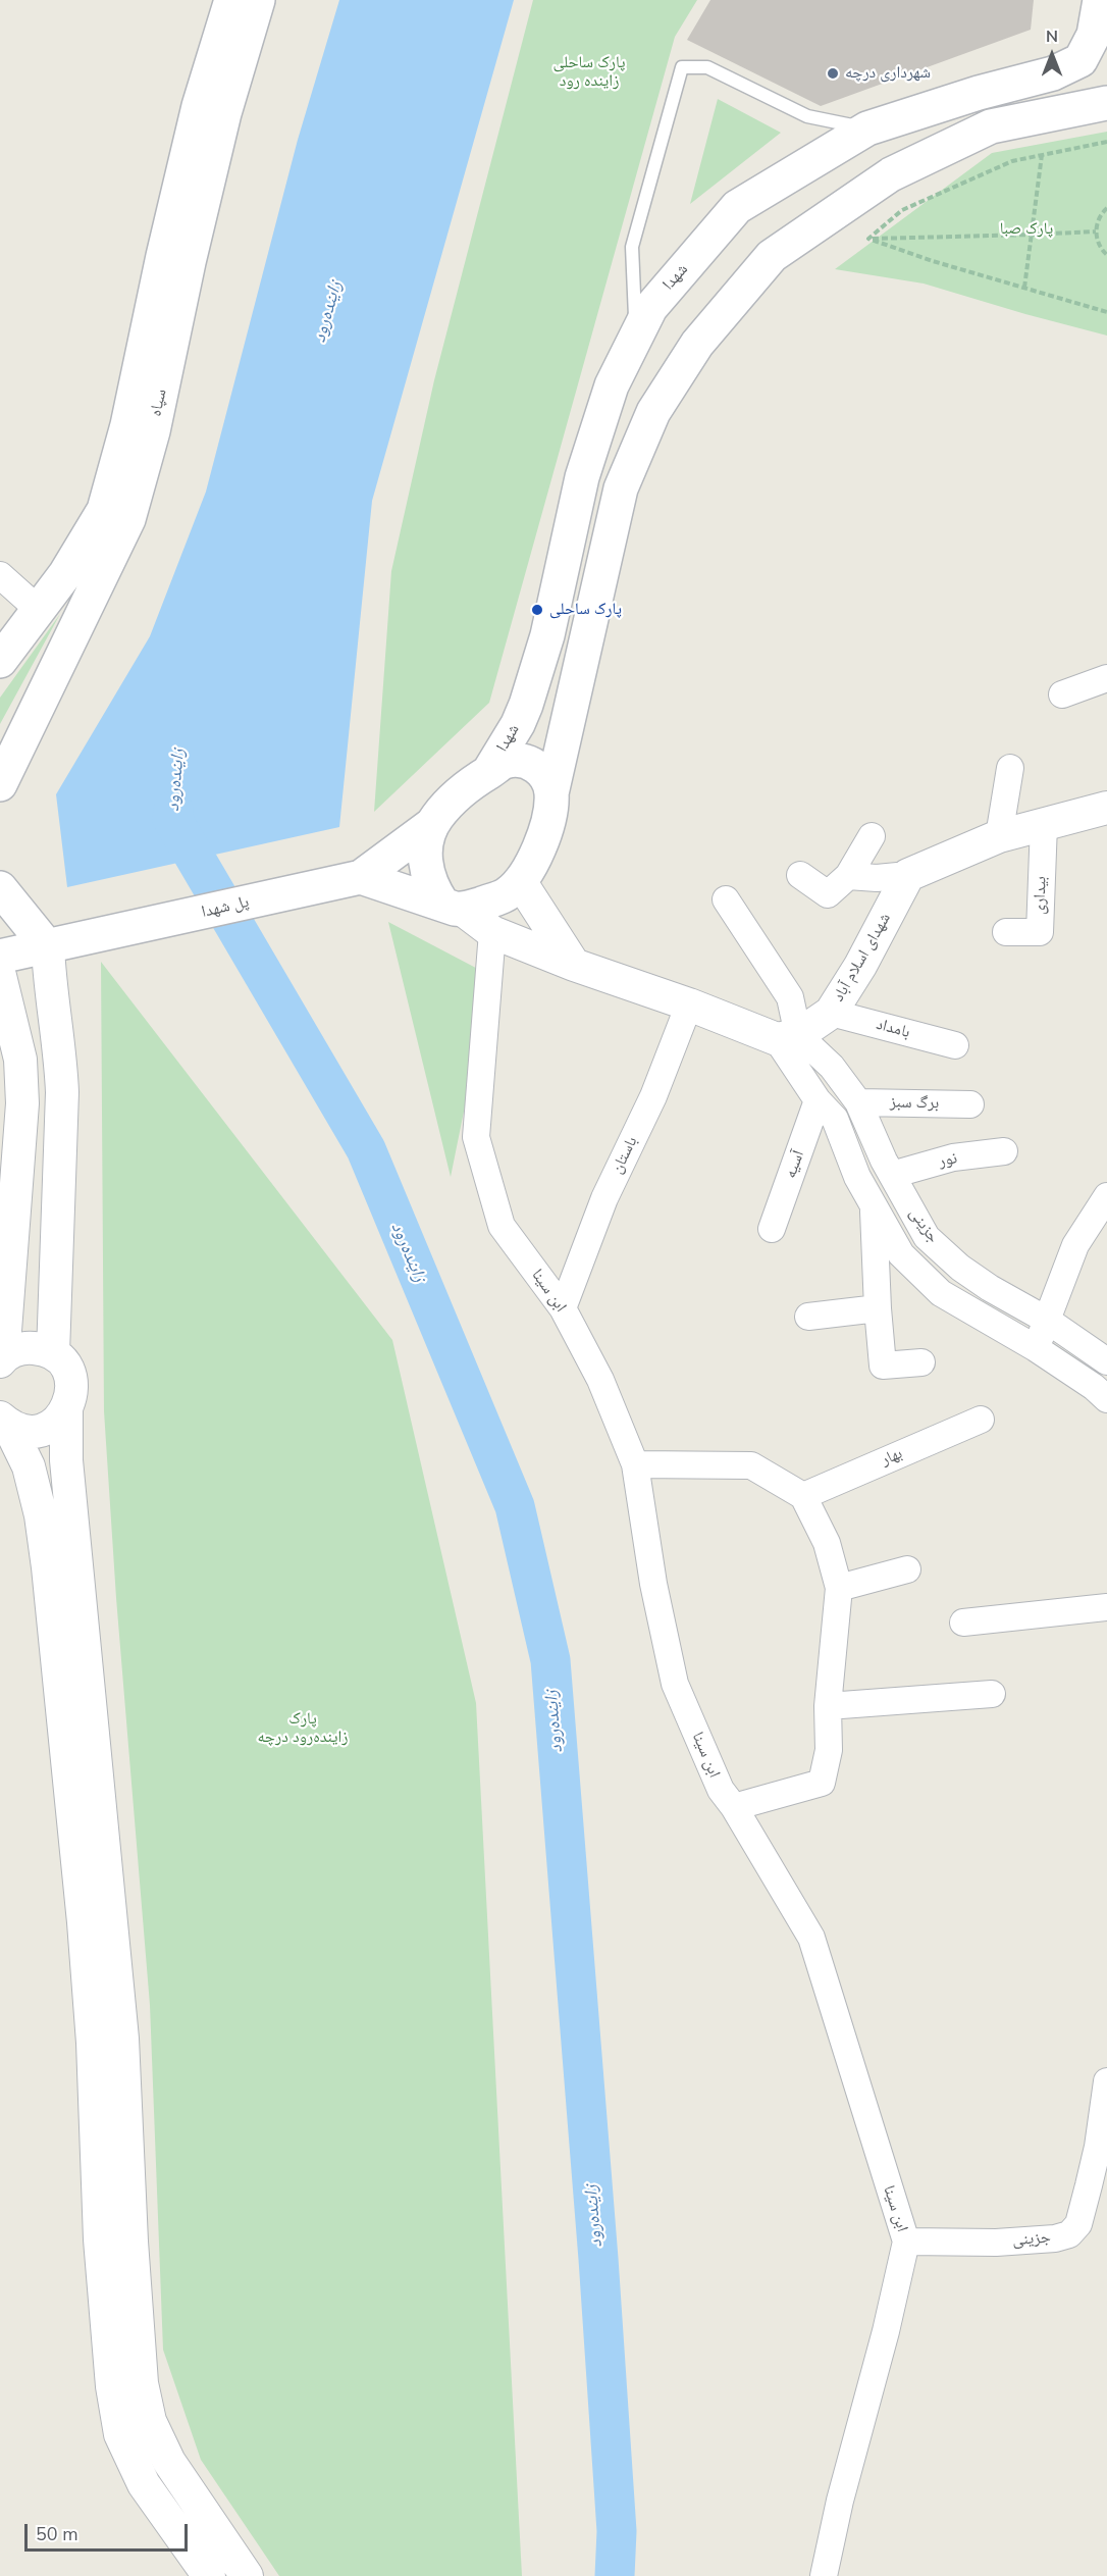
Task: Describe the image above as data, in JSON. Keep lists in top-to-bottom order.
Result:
{
  "streets": {
    "main road": ["شهدا", "سپاه", "پل شهدا"],
    "street": [
      "بیداری",
      "شهدای اسلام آباد",
      "بامداد",
      "برگ سبز",
      "باستان",
      "نور",
      "آسیه",
      "جزینی",
      "ابن سینا",
      "بهار"
    ]
  },
  "crossings": [
    ["شهدای اسلام آباد", "بامداد"],
    ["شهدای اسلام آباد", "جزینی"],
    ["برگ سبز", "جزینی"],
    ["باستان", "ابن سینا"],
    ["نور", "جزینی"],
    ["جزینی", "ابن سینا"]
  ],
  "water": ["زاینده‌رود"],
  "parks": ["پارک ساحلی زاینده رود", "پارک صبا", "پارک زاینده‌رود درچه"],
  "places": ["شهرداری درچه", "پارک ساحلی"],
  "scale_bar": "50 m",
  "north": "top"
}
